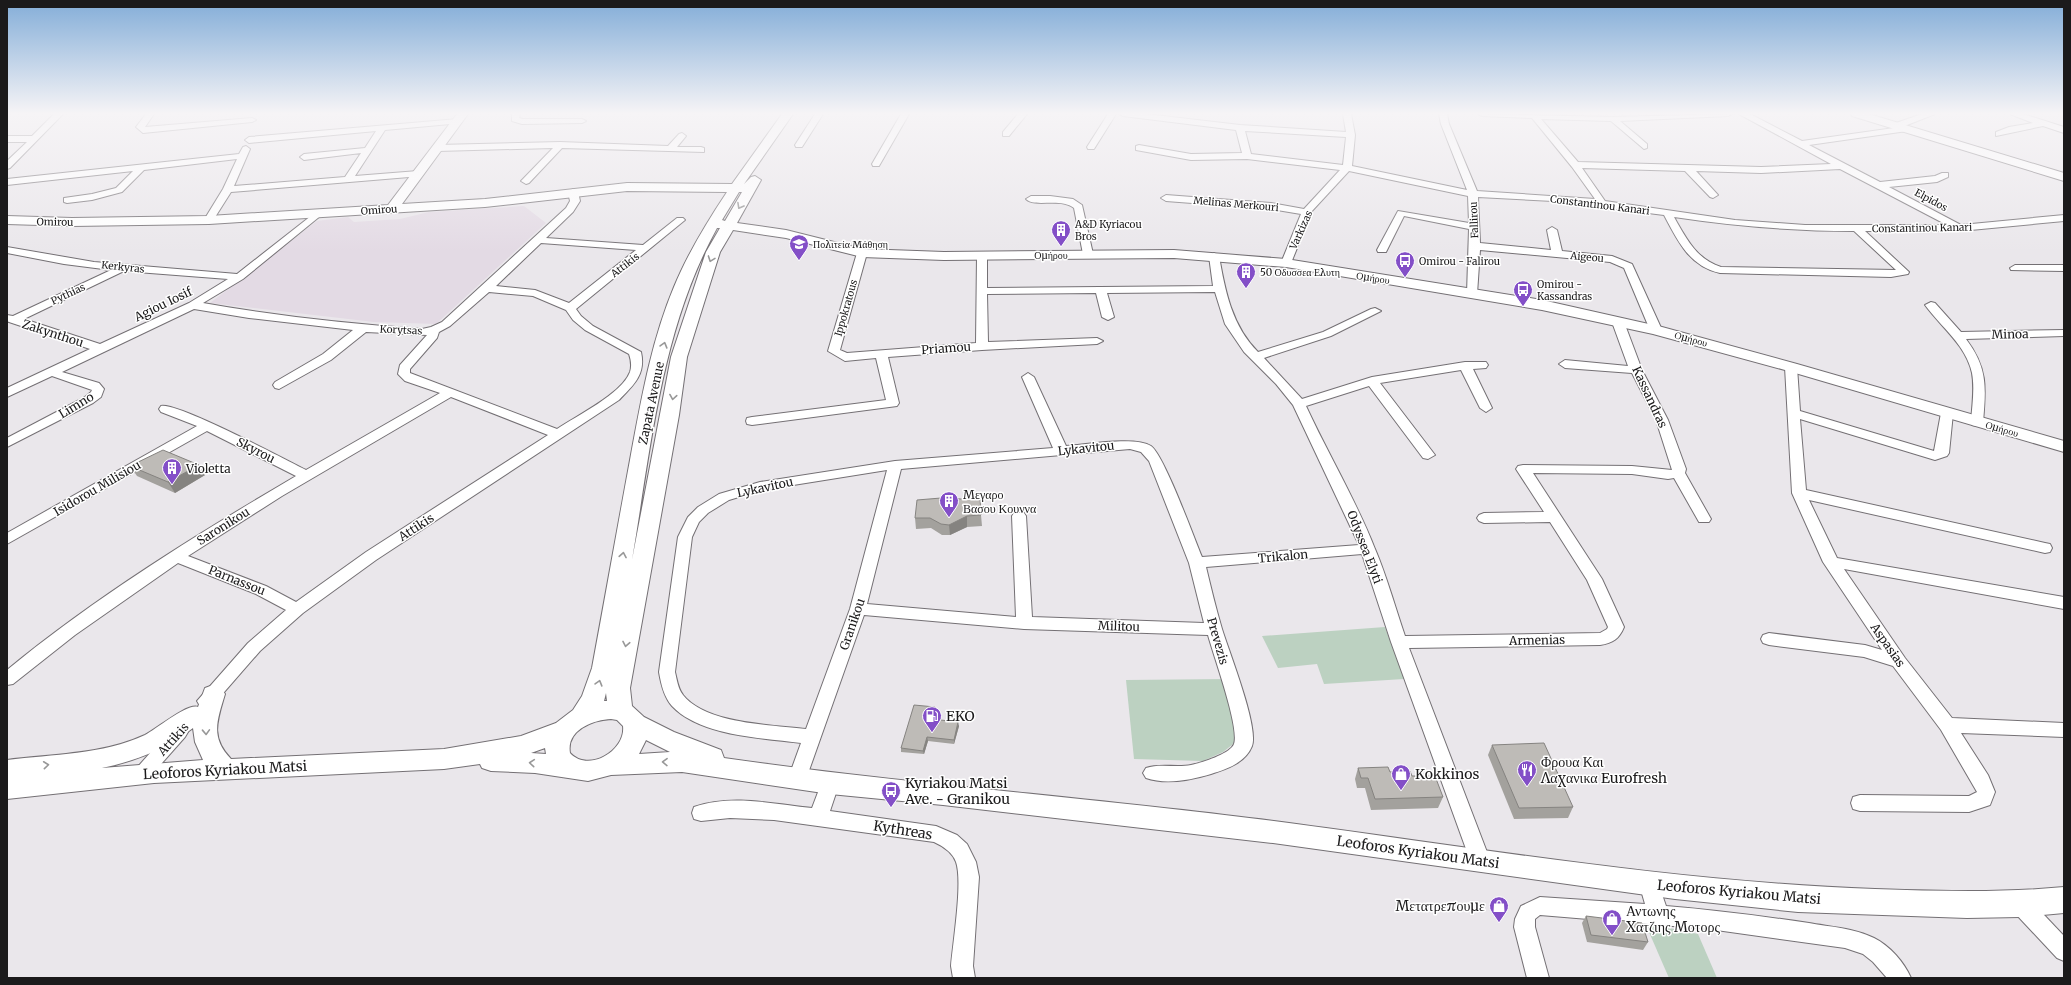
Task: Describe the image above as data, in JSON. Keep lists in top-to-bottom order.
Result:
{
  "streets": {
    "main road": [
      "Omirou",
      "Ομήρου",
      "Zapata Avenue",
      "Leoforos Kyriakou Matsi"
    ],
    "street": [
      "Elpidos",
      "Melinas Merkouri",
      "Constantinou Kanari",
      "Fallirou",
      "Varkizas",
      "Aigeou",
      "Attikis",
      "Kerkyras",
      "Pythias",
      "Agiou Iosif",
      "Ippokratous",
      "Korytsas",
      "Zakynthou",
      "Minoa",
      "Priamou",
      "Kassandras",
      "Limno",
      "Lykavitou",
      "Skyrou",
      "Isidorou Milisiou",
      "Saronikou",
      "Odyssea Elyti",
      "Trikalon",
      "Parnassou",
      "Granikou",
      "Militou",
      "Armenias",
      "Prevezis",
      "Aspasias",
      "Kythreas"
    ]
  },
  "crossings": [
    ["Elpidos", "Constantinou Kanari"],
    ["Melinas Merkouri", "Varkizas"],
    ["Constantinou Kanari", "Fallirou"],
    ["Constantinou Kanari", "Varkizas"],
    ["Omirou", "Agiou Iosif"],
    ["Omirou", "Korytsas"],
    ["Omirou", "Zapata Avenue"],
    ["Fallirou", "Ομήρου"],
    ["Fallirou", "Aigeou"],
    ["Varkizas", "Ομήρου"],
    ["Ομήρου", "Aigeou"],
    ["Ομήρου", "Ippokratous"],
    ["Ομήρου", "Priamou"],
    ["Ομήρου", "Kassandras"],
    ["Ομήρου", "Zapata Avenue"],
    ["Ομήρου", "Odyssea Elyti"],
    ["Ομήρου", "Aspasias"],
    ["Attikis", "Korytsas"],
    ["Attikis", "Parnassou"],
    ["Attikis", "Leoforos Kyriakou Matsi"],
    ["Kerkyras", "Pythias"],
    ["Kerkyras", "Agiou Iosif"],
    ["Pythias", "Zakynthou"],
    ["Agiou Iosif", "Korytsas"],
    ["Agiou Iosif", "Zakynthou"],
    ["Agiou Iosif", "Limno"],
    ["Ippokratous", "Priamou"],
    ["Zapata Avenue", "Leoforos Kyriakou Matsi"],
    ["Lykavitou", "Granikou"],
    ["Lykavitou", "Prevezis"],
    ["Skyrou", "Isidorou Milisiou"],
    ["Skyrou", "Saronikou"],
    ["Saronikou", "Parnassou"],
    ["Odyssea Elyti", "Trikalon"],
    ["Odyssea Elyti", "Armenias"],
    ["Odyssea Elyti", "Leoforos Kyriakou Matsi"],
    ["Trikalon", "Prevezis"],
    ["Granikou", "Militou"],
    ["Granikou", "Leoforos Kyriakou Matsi"],
    ["Militou", "Prevezis"]
  ],
  "places": {
    "building": [
      "A&D Kyriacou Bros",
      "50 Οδυσσεα Ελυτη",
      "Violetta",
      "Μεγαρο Βασου Κουννα"
    ],
    "school or university": ["Πολιτεία Μάθηση"],
    "bus stop": ["Omirou - Falirou", "Omirou - Kassandras", "Kyriakou Matsi Ave. - Granikou"],
    "fuel station": ["EKO"],
    "restaurant": ["Φρουα Και Λαχανικα Eurofresh"],
    "shop": ["Kokkinos", "Μετατρεπουμε", "Αντωνης Χατζιης Μοτορς"]
  }
}
